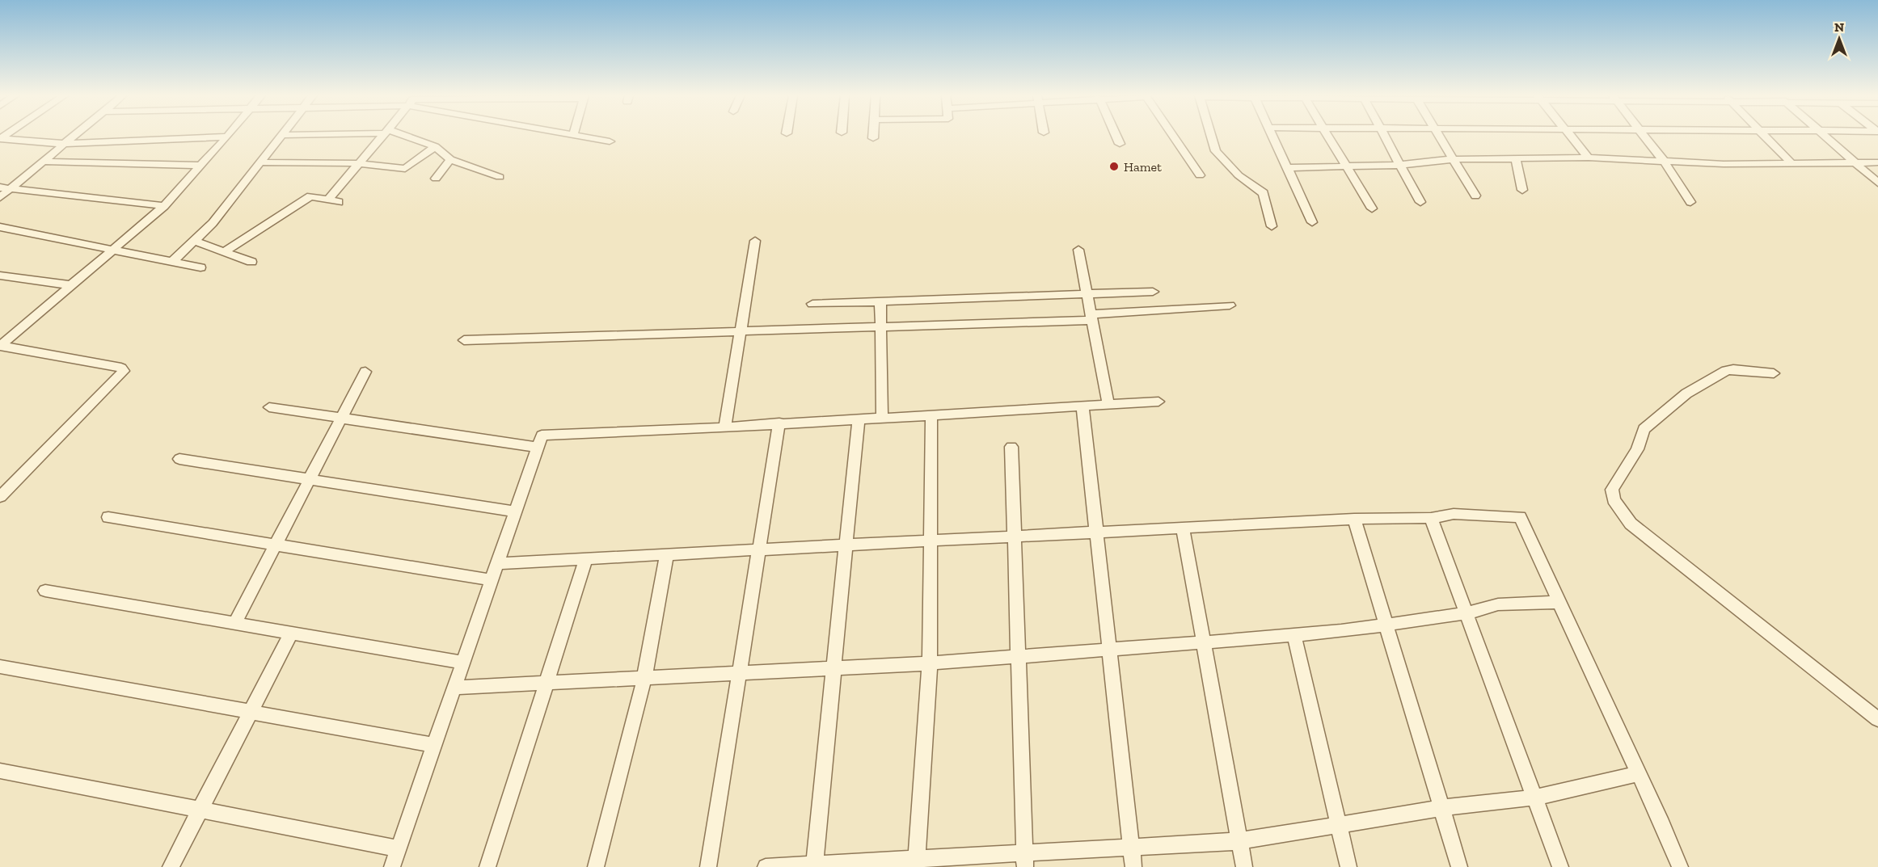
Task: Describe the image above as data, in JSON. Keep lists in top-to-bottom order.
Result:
{
  "places": ["Hamet"],
  "north": "top"
}
